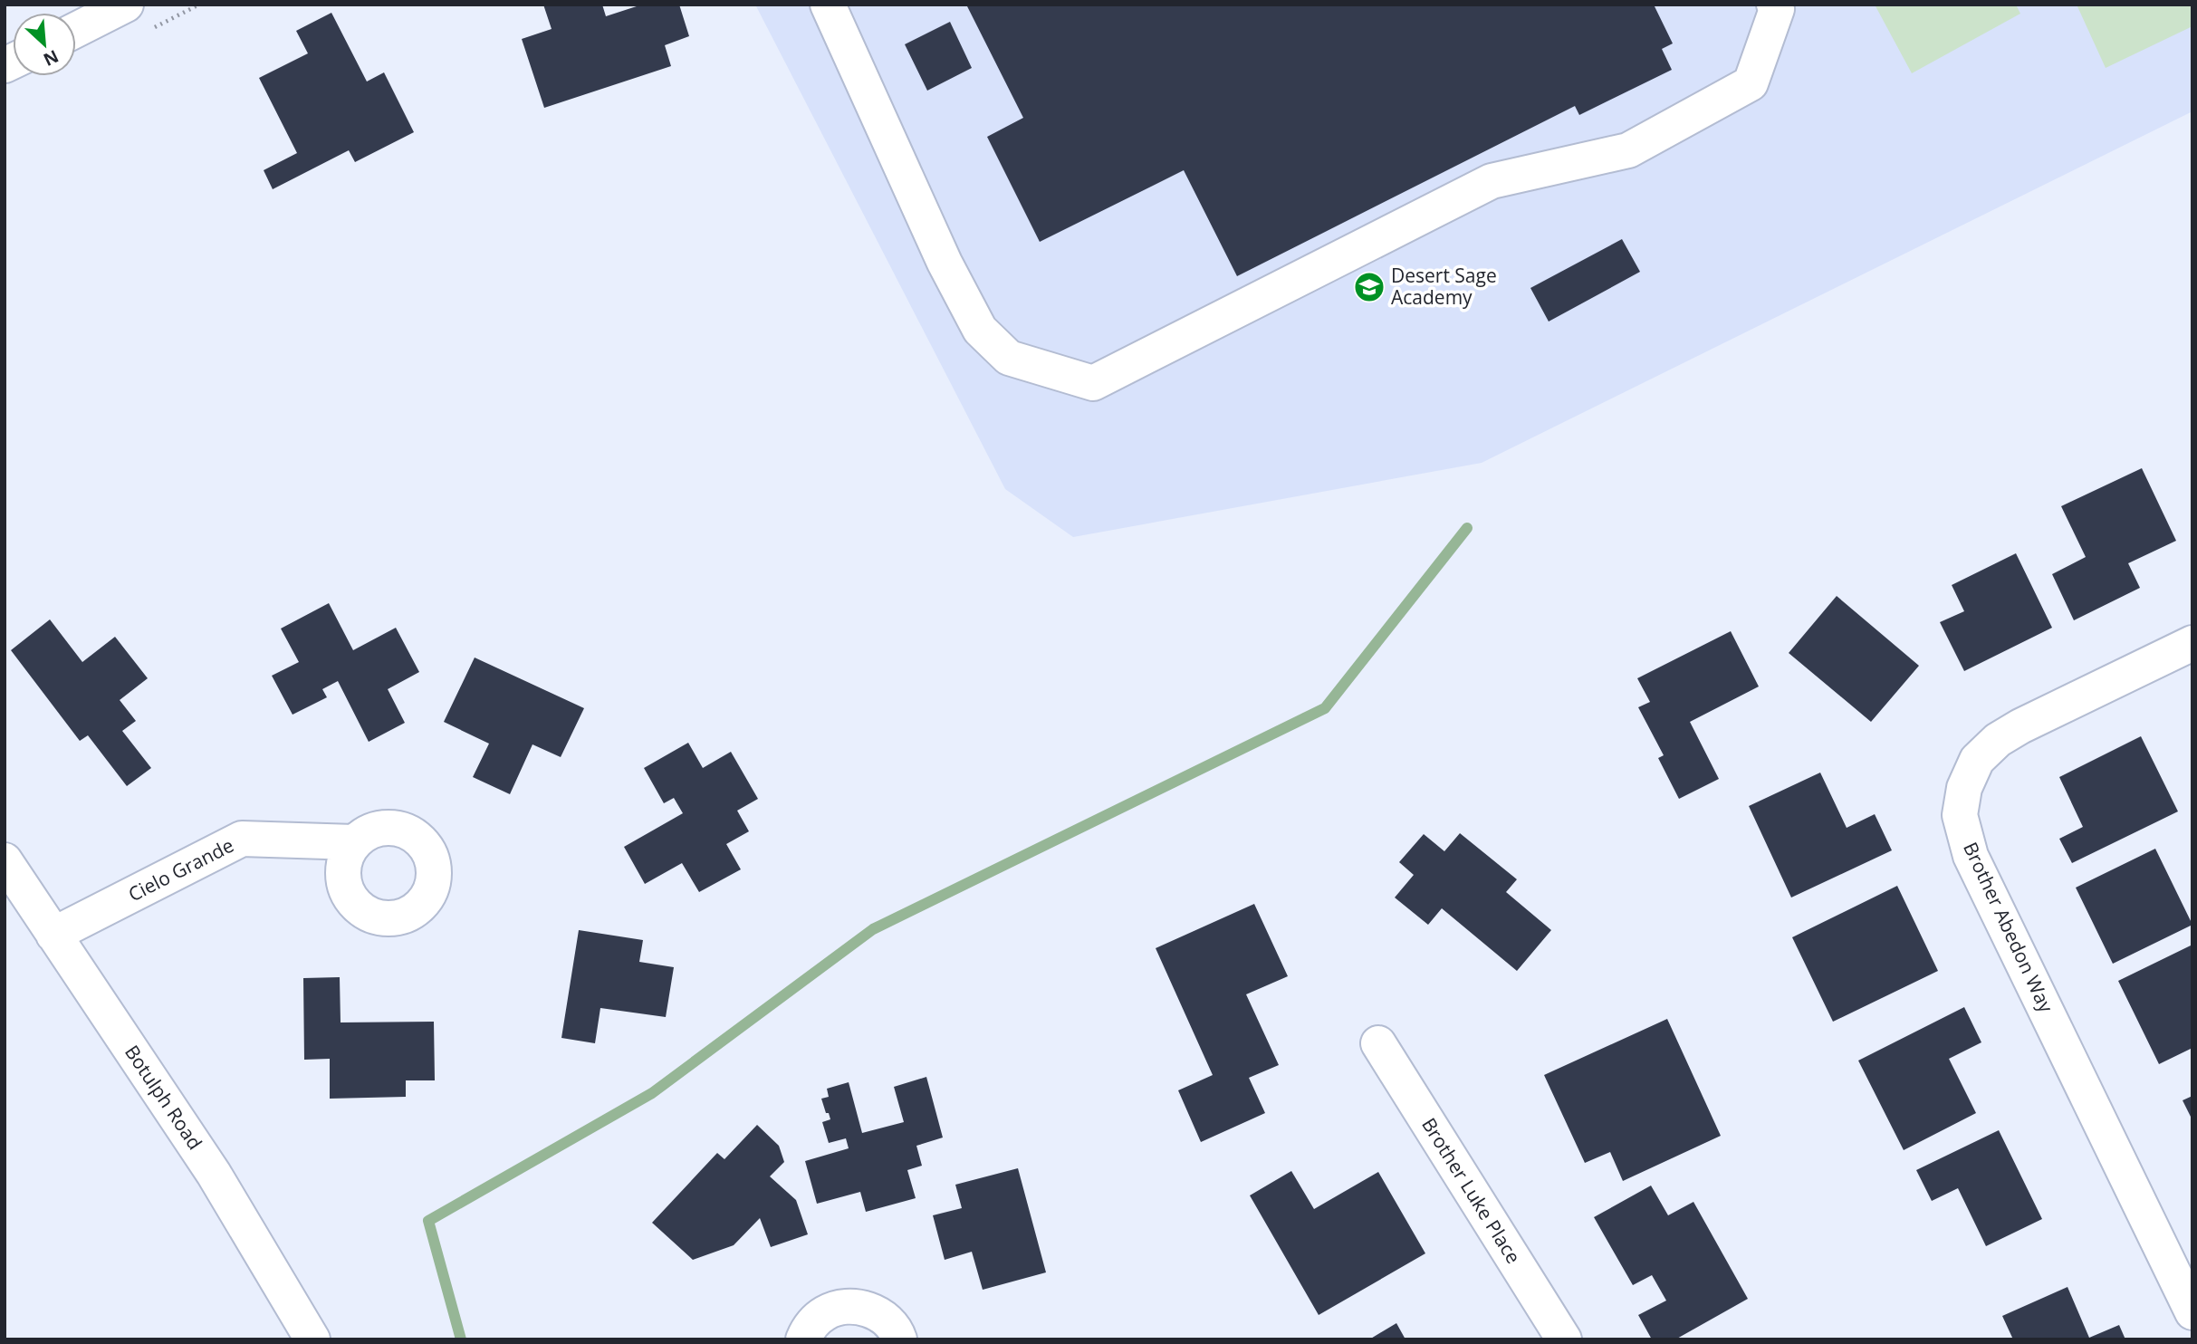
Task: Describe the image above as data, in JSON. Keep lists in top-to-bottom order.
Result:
{
  "streets": {
    "street": [
      "Cielo Grande",
      "Brother Abedon Way",
      "Botulph Road",
      "Brother Luke Place"
    ]
  },
  "crossings": [
    ["Cielo Grande", "Botulph Road"]
  ],
  "places": {
    "school or university": ["Desert Sage Academy"]
  },
  "north": "bottom right"
}
